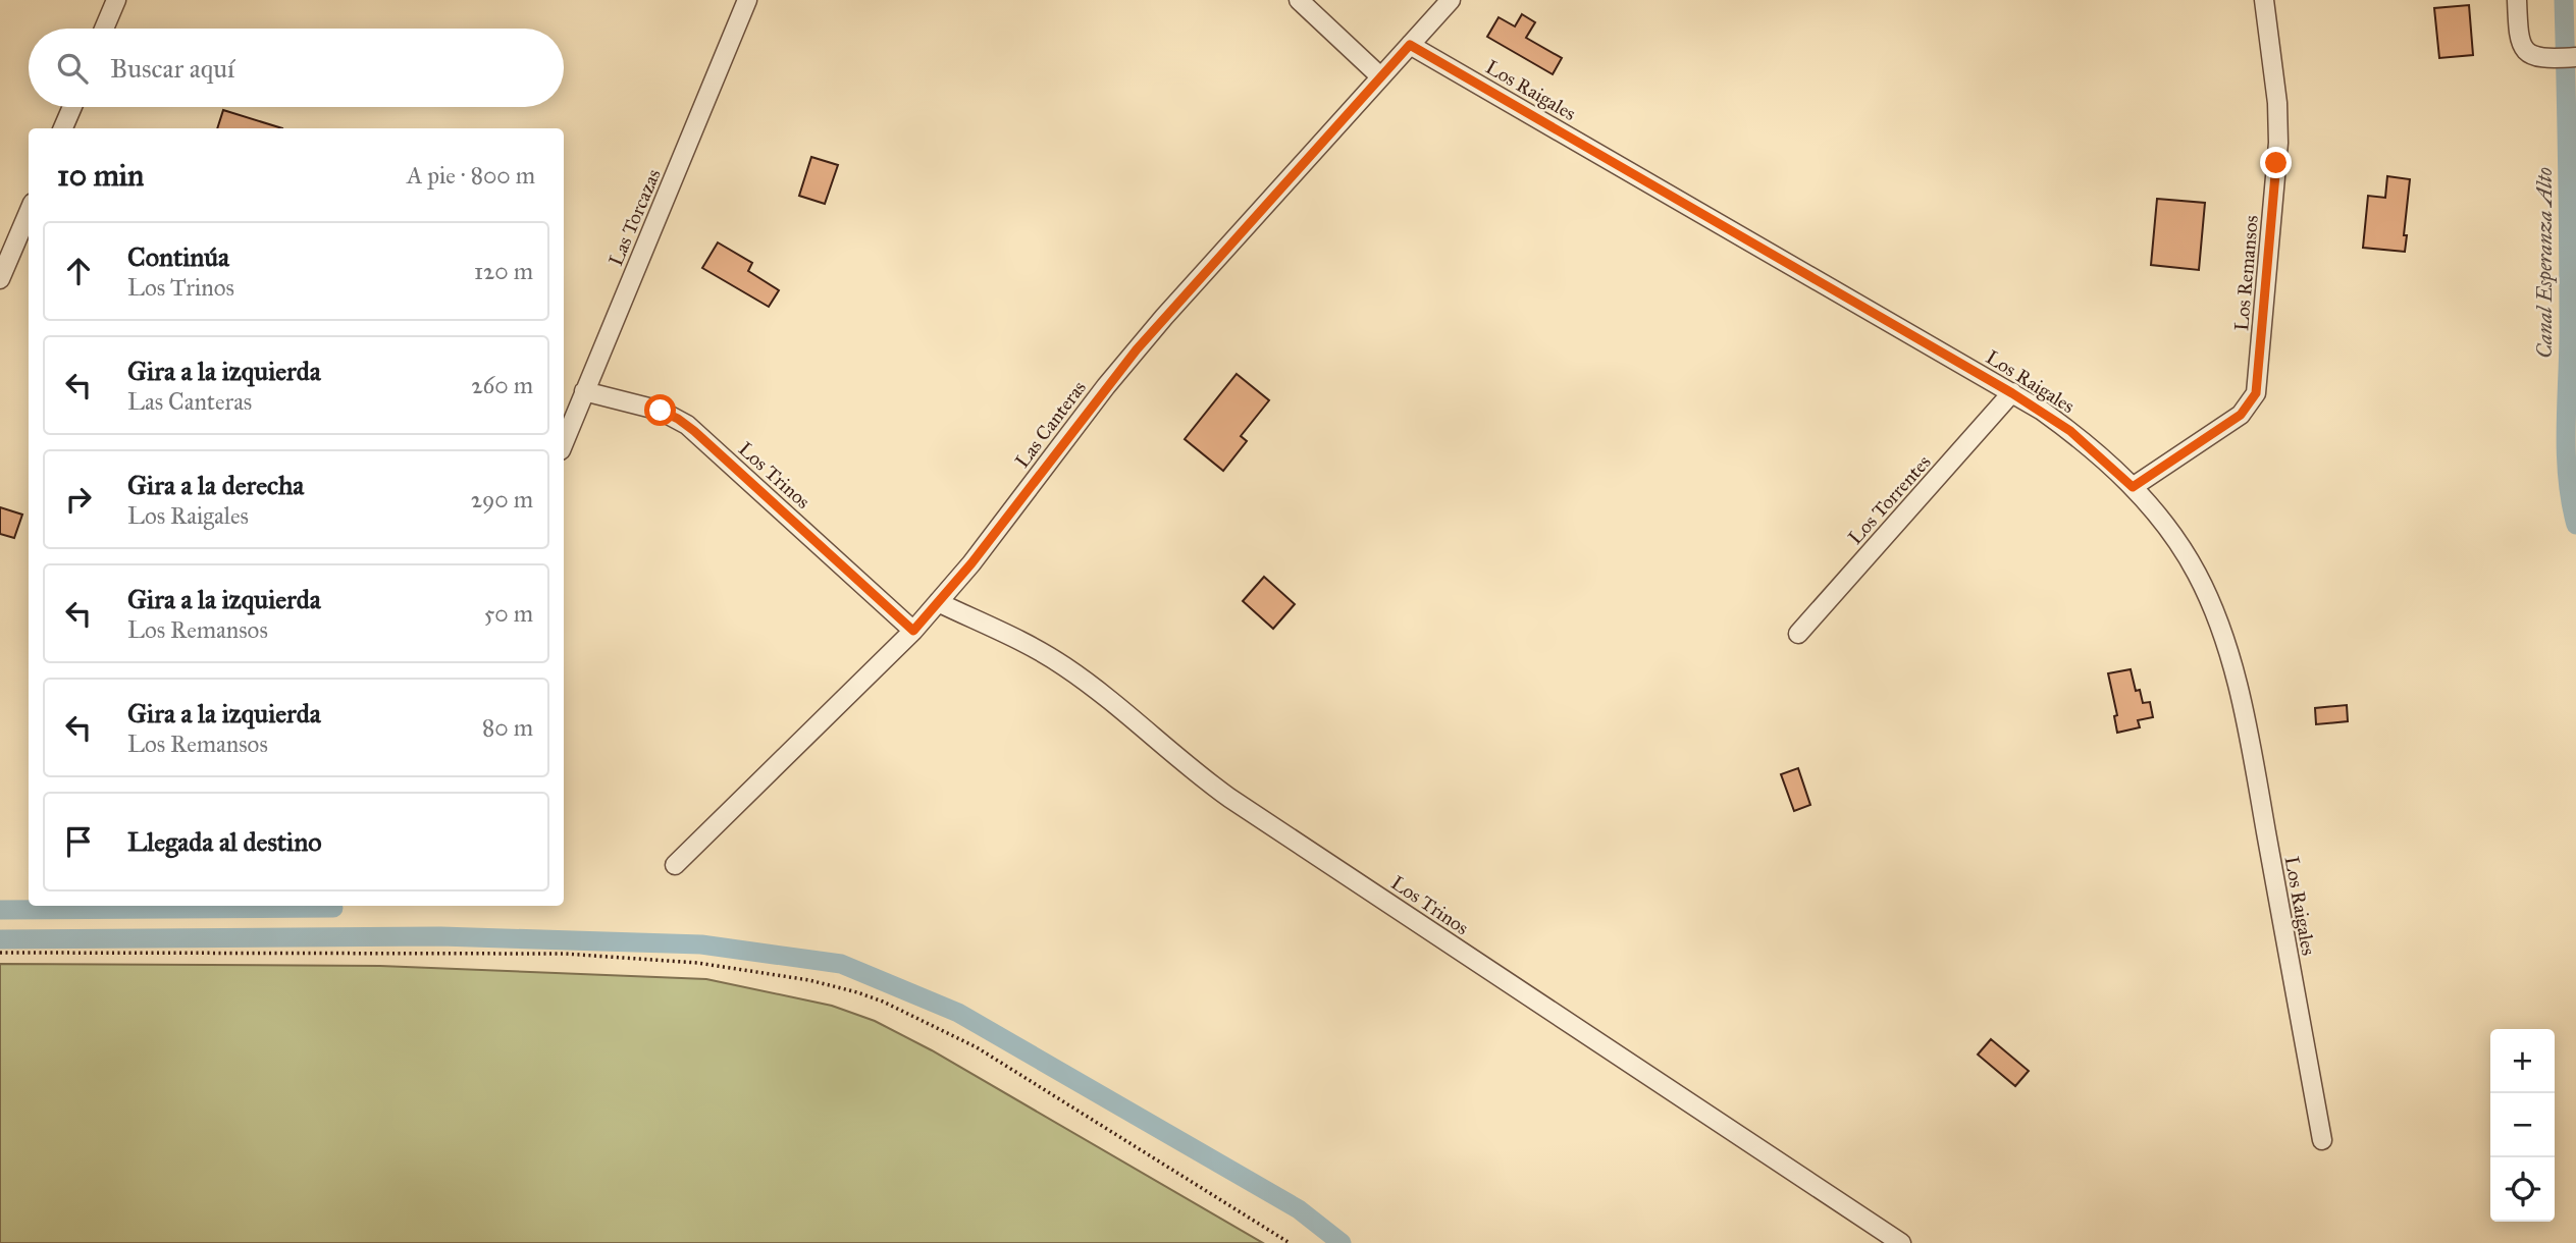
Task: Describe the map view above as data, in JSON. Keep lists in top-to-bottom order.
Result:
{
  "streets": {
    "street": [
      "Los Raigales",
      "Las Torcazas",
      "Los Remansos",
      "Las Canteras",
      "Los Trinos",
      "Los Torrentes"
    ]
  },
  "crossings": [
    ["Los Raigales", "Los Remansos"],
    ["Los Raigales", "Las Canteras"],
    ["Los Raigales", "Los Torrentes"],
    ["Las Torcazas", "Los Trinos"],
    ["Las Canteras", "Los Trinos"]
  ],
  "water": ["Canal Esperanza Alto"],
  "page": {
    "search": "Buscar aquí",
    "heading": ["10 min", "A pie · 800 m"],
    "list": [
      ["Continúa", "Los Trinos", "120 m"],
      ["Gira a la izquierda", "Las Canteras", "260 m"],
      ["Gira a la derecha", "Los Raigales", "290 m"],
      ["Gira a la izquierda", "Los Remansos", "50 m"],
      ["Gira a la izquierda", "Los Remansos", "80 m"],
      "Llegada al destino"
    ],
    "map_buttons": ["+", "−"]
  }
}
